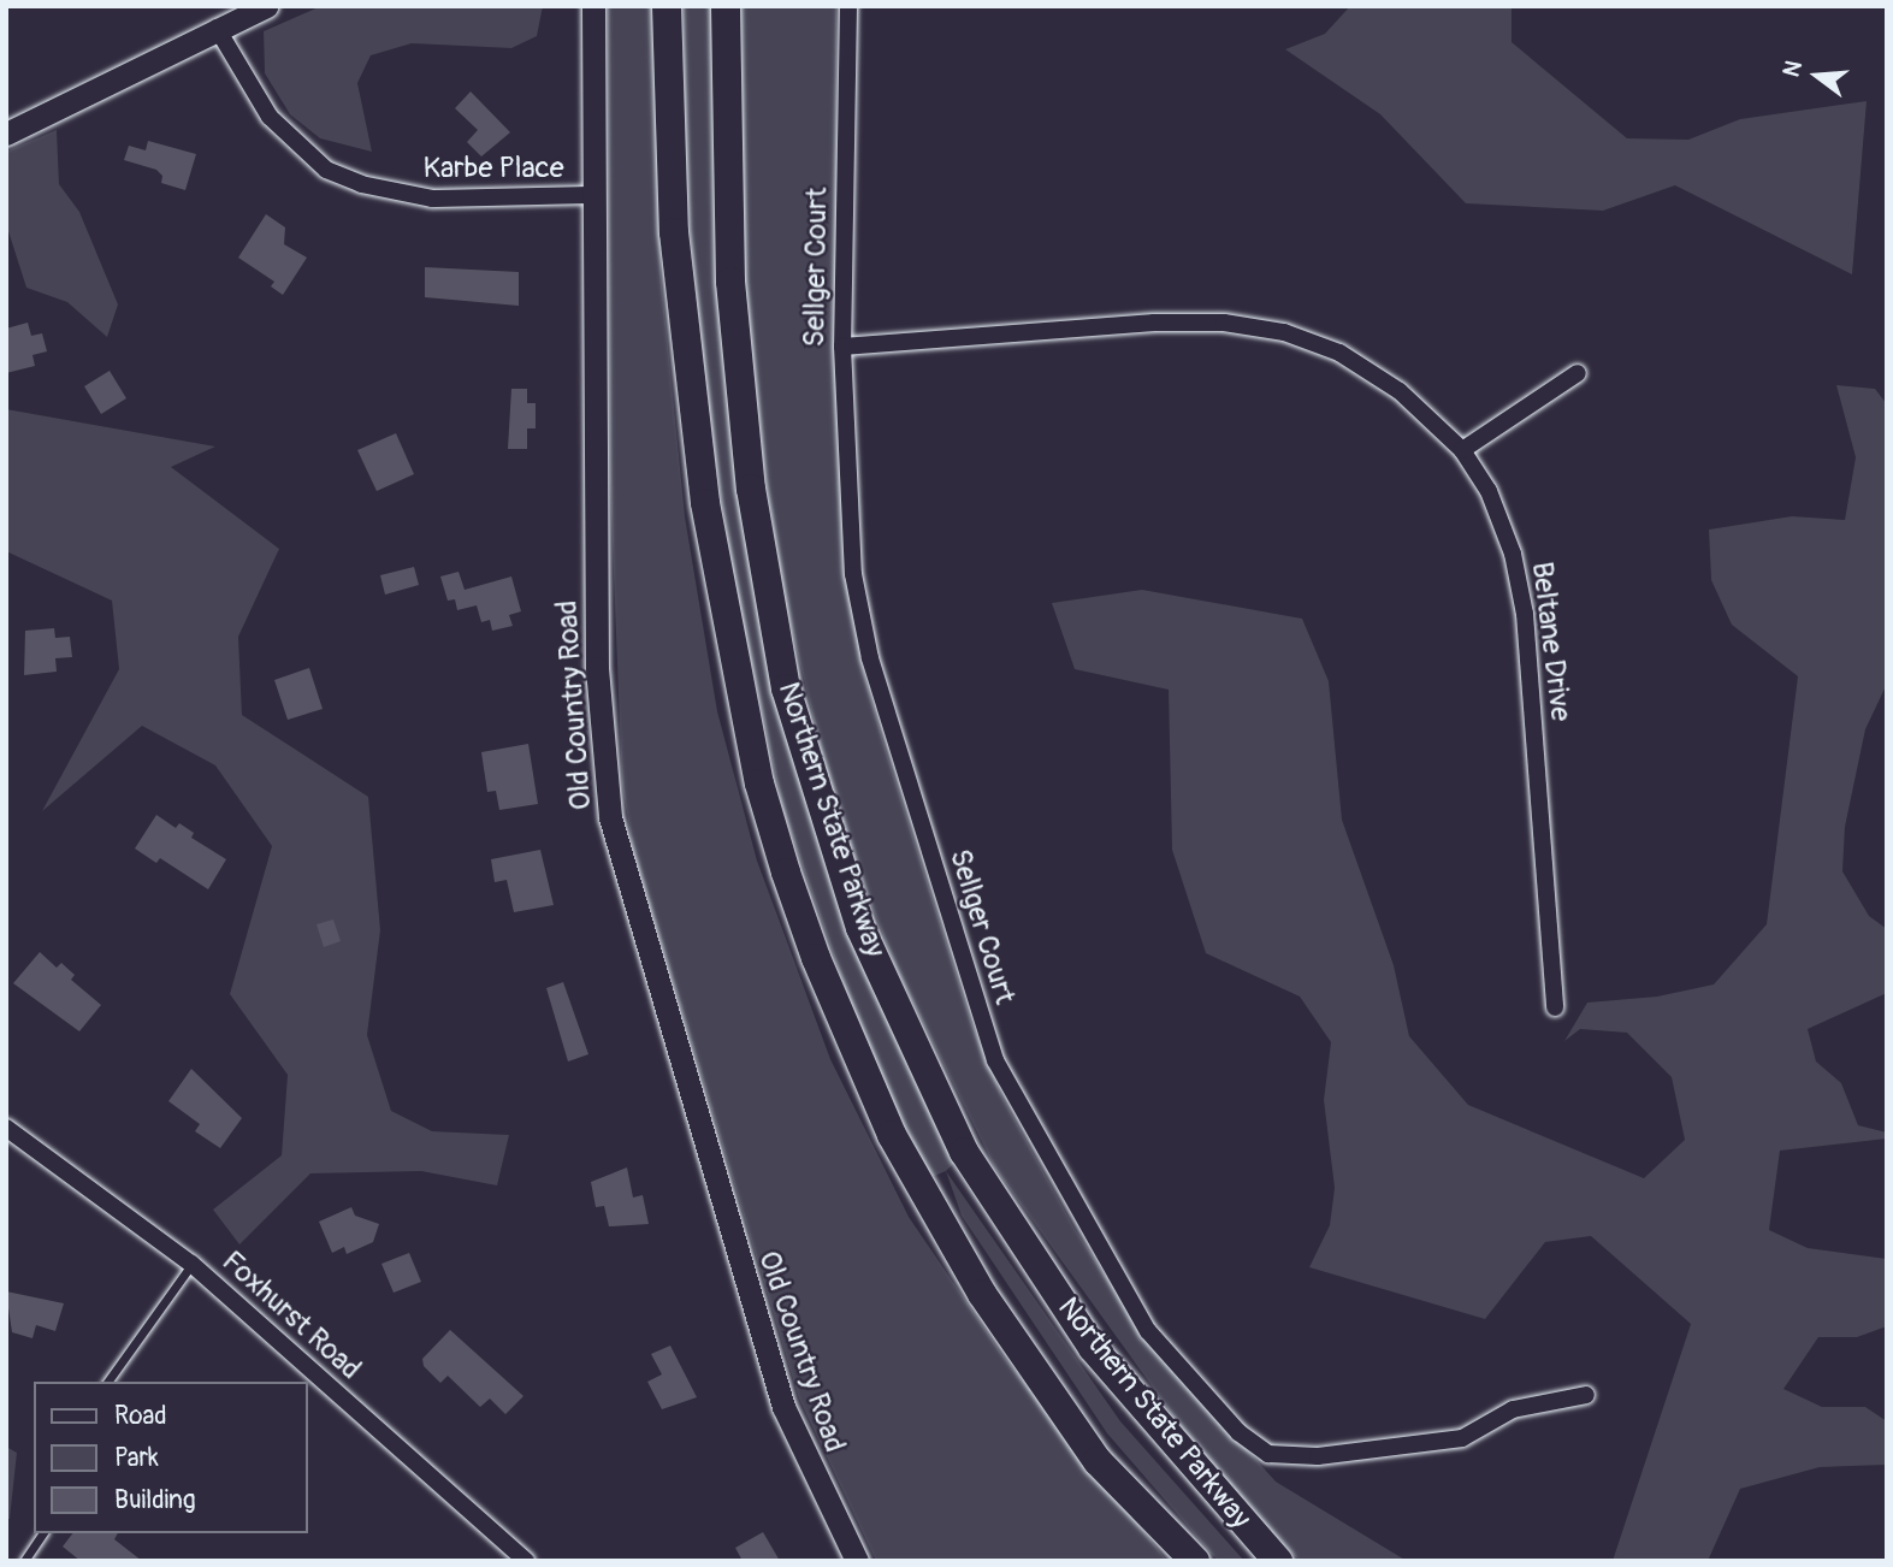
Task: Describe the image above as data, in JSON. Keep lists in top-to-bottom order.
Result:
{
  "streets": {
    "highway": ["Northern State Parkway"],
    "main road": ["Old Country Road"],
    "street": [
      "Karbe Place",
      "Sellger Court",
      "Beltane Drive",
      "Foxhurst Road"
    ]
  },
  "crossings": [
    ["Karbe Place", "Old Country Road"],
    ["Sellger Court", "Beltane Drive"]
  ],
  "legend": ["Road", "Park", "Building"],
  "north": "left"
}
